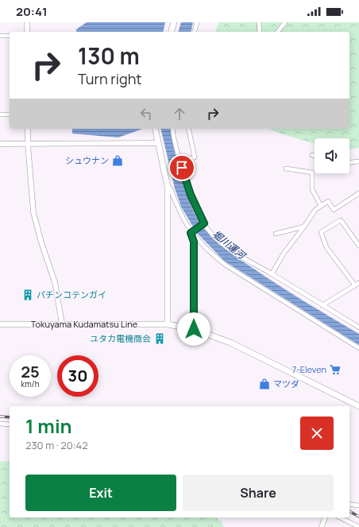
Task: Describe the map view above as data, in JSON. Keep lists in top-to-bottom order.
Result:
{
  "streets": {
    "main road": ["Tokuyama Kudamatsu Line"]
  },
  "water": ["堀川運河"],
  "places": {
    "shop": ["シュウナン", "マツダ"],
    "building": ["パチンコテンガイ", "ユタカ電機商会"],
    "supermarket": ["7-Eleven"]
  },
  "page": {
    "status": "20:41",
    "turn": ["130 m", "Turn right"],
    "speed": "25 km/h",
    "limit": "30",
    "heading": ["1 min", "230 m · 20:42"],
    "buttons": ["Exit", "Share"]
  }
}
